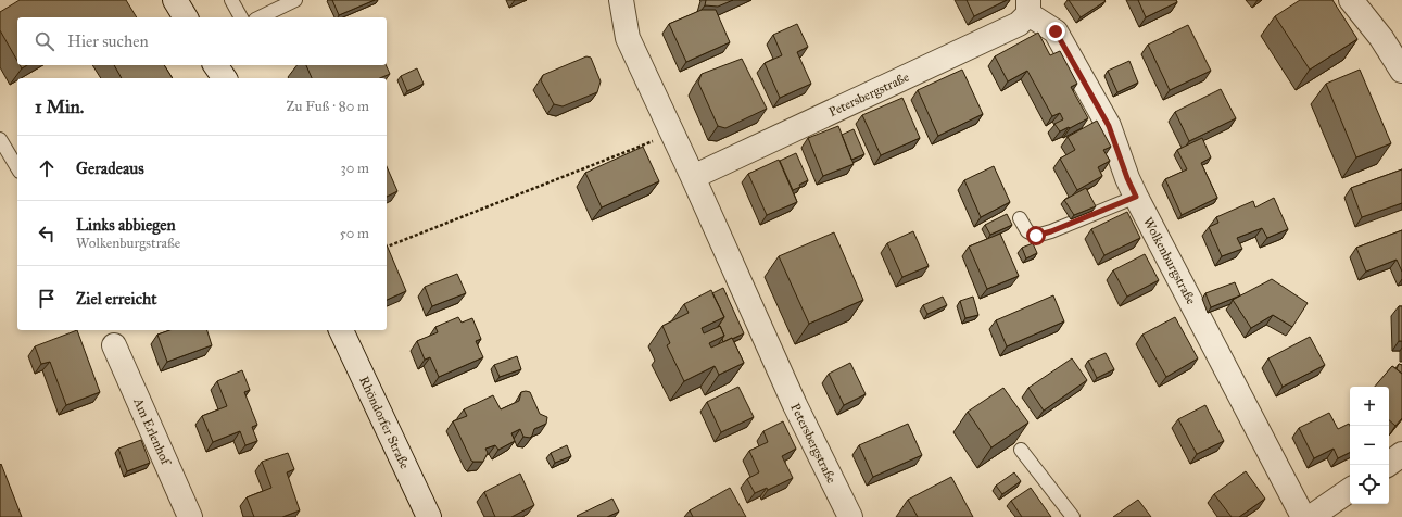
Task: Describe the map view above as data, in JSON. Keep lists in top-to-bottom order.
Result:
{
  "streets": {
    "street": [
      "Petersbergstraße",
      "Wolkenburgstraße",
      "Rhöndorfer Straße",
      "Am Erlenhof"
    ]
  },
  "crossings": [
    ["Petersbergstraße", "Wolkenburgstraße"]
  ],
  "page": {
    "search": "Hier suchen",
    "heading": ["1 Min.", "Zu Fuß · 80 m"],
    "list": [
      ["Geradeaus", "30 m"],
      ["Links abbiegen", "Wolkenburgstraße", "50 m"],
      "Ziel erreicht"
    ],
    "map_buttons": ["+", "−"]
  }
}
